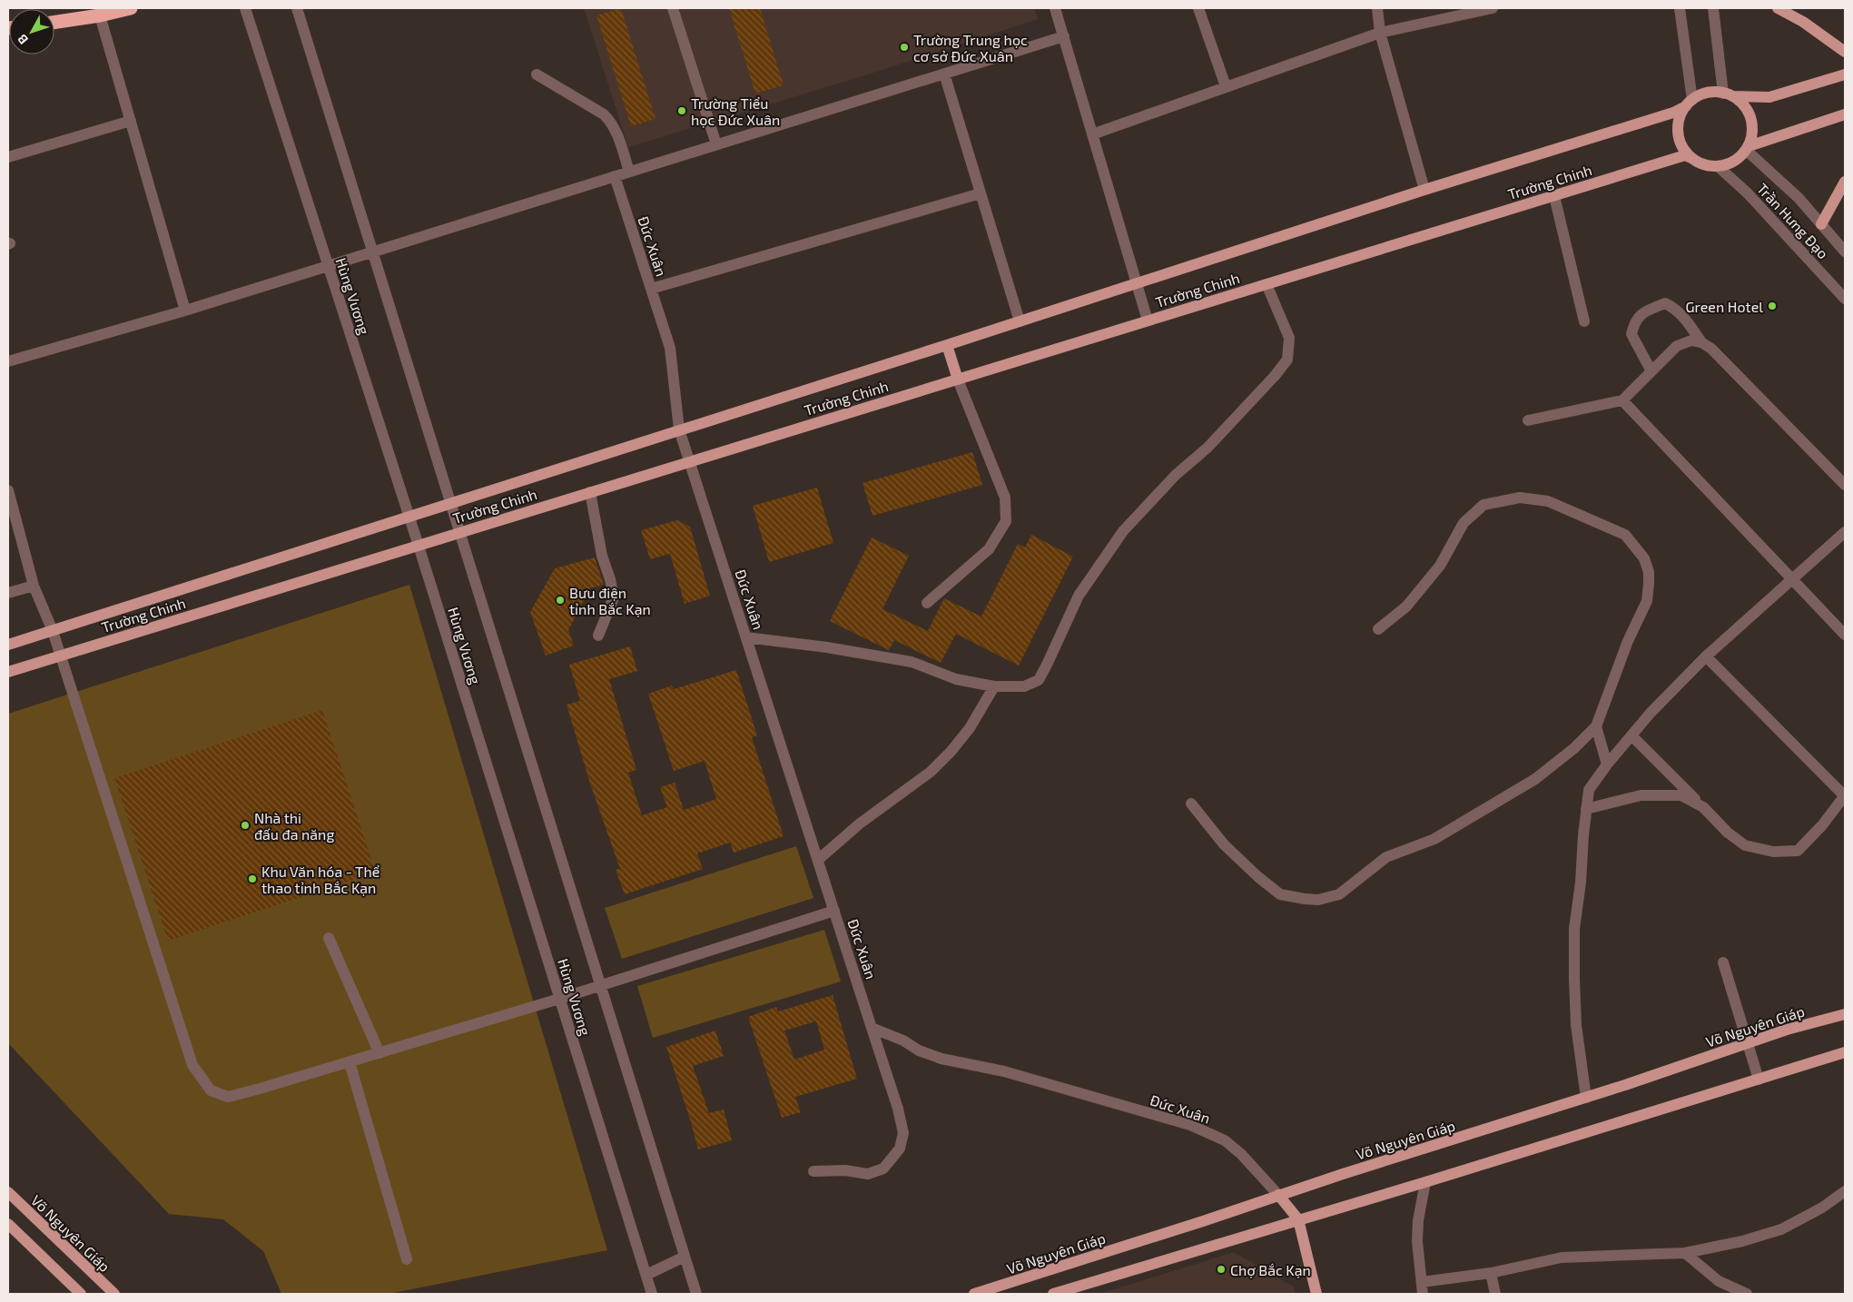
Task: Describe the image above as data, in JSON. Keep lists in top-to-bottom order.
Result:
{
  "streets": {
    "main road": ["Trường Chinh", "Võ Nguyên Giáp"],
    "street": ["Trần Hưng Đạo", "Đức Xuân", "Hùng Vương"]
  },
  "crossings": [
    ["Trường Chinh", "Trần Hưng Đạo"],
    ["Trường Chinh", "Đức Xuân"],
    ["Trường Chinh", "Hùng Vương"],
    ["Đức Xuân", "Võ Nguyên Giáp"]
  ],
  "places": [
    "Trường Trung học cơ sở Đức Xuân",
    "Trường Tiểu học Đức Xuân",
    "Green Hotel",
    "Bưu điện tỉnh Bắc Kạn",
    "Nhà thi đấu đa năng",
    "Khu Văn hóa - Thể thao tỉnh Bắc Kạn",
    "Chợ Bắc Kạn"
  ],
  "north": "bottom left"
}
